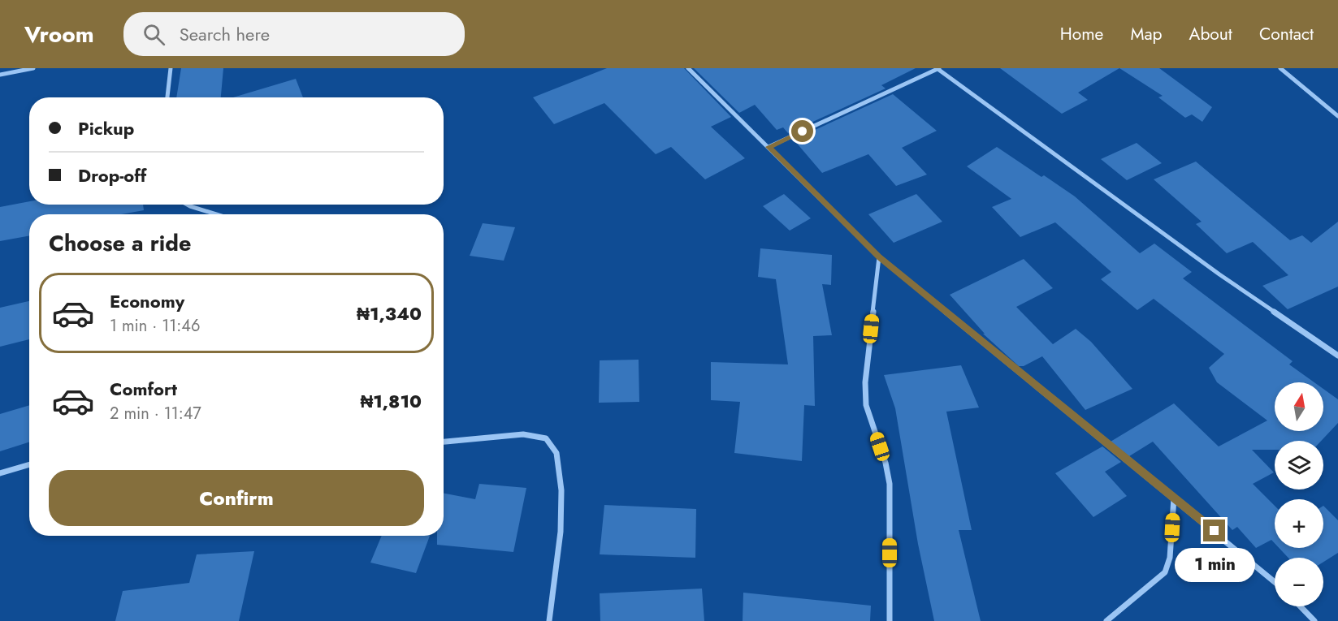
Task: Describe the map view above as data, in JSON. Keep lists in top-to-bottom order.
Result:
{
  "north": "top",
  "page": {
    "header": "Vroom",
    "search": "Search here",
    "nav": [
      "Home",
      "Map",
      "About",
      "Contact"
    ],
    "banner": ["Pickup", "Drop-off"],
    "heading": "Choose a ride",
    "list": [
      {
        "name": "Economy",
        "note": "1 min · 11:46",
        "value": "₦1,340"
      },
      {
        "name": "Comfort",
        "note": "2 min · 11:47",
        "value": "₦1,810"
      }
    ],
    "map_buttons": ["+", "−"],
    "buttons": "Confirm",
    "bubble": "1 min"
  }
}
